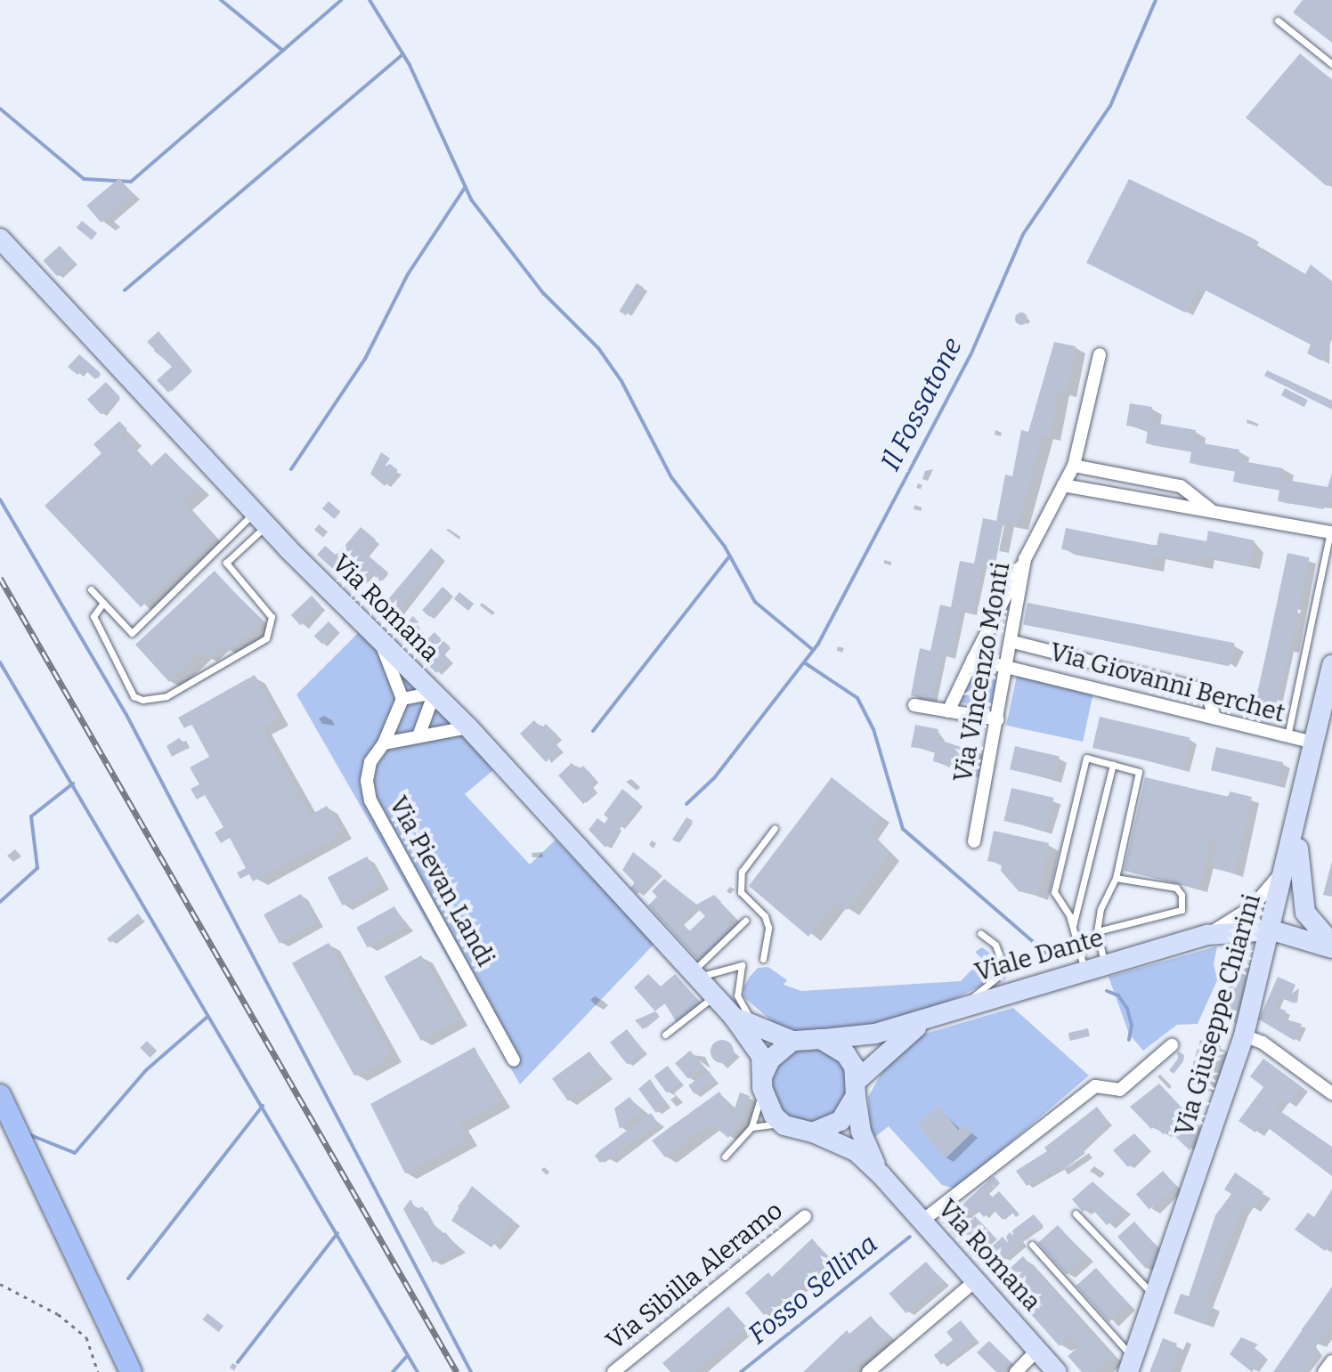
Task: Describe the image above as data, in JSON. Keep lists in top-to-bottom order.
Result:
{
  "streets": {
    "main road": ["Via Romana", "Viale Dante", "Via Giuseppe Chiarini"],
    "street": [
      "Via Vincenzo Monti",
      "Via Giovanni Berchet",
      "Via Pievan Landi",
      "Via Sibilla Aleramo"
    ]
  },
  "crossings": [
    ["Via Vincenzo Monti", "Via Giovanni Berchet"],
    ["Via Giovanni Berchet", "Via Giuseppe Chiarini"],
    ["Viale Dante", "Via Giuseppe Chiarini"]
  ],
  "water": ["Il Fossatone", "Fosso Sellina"]
}
